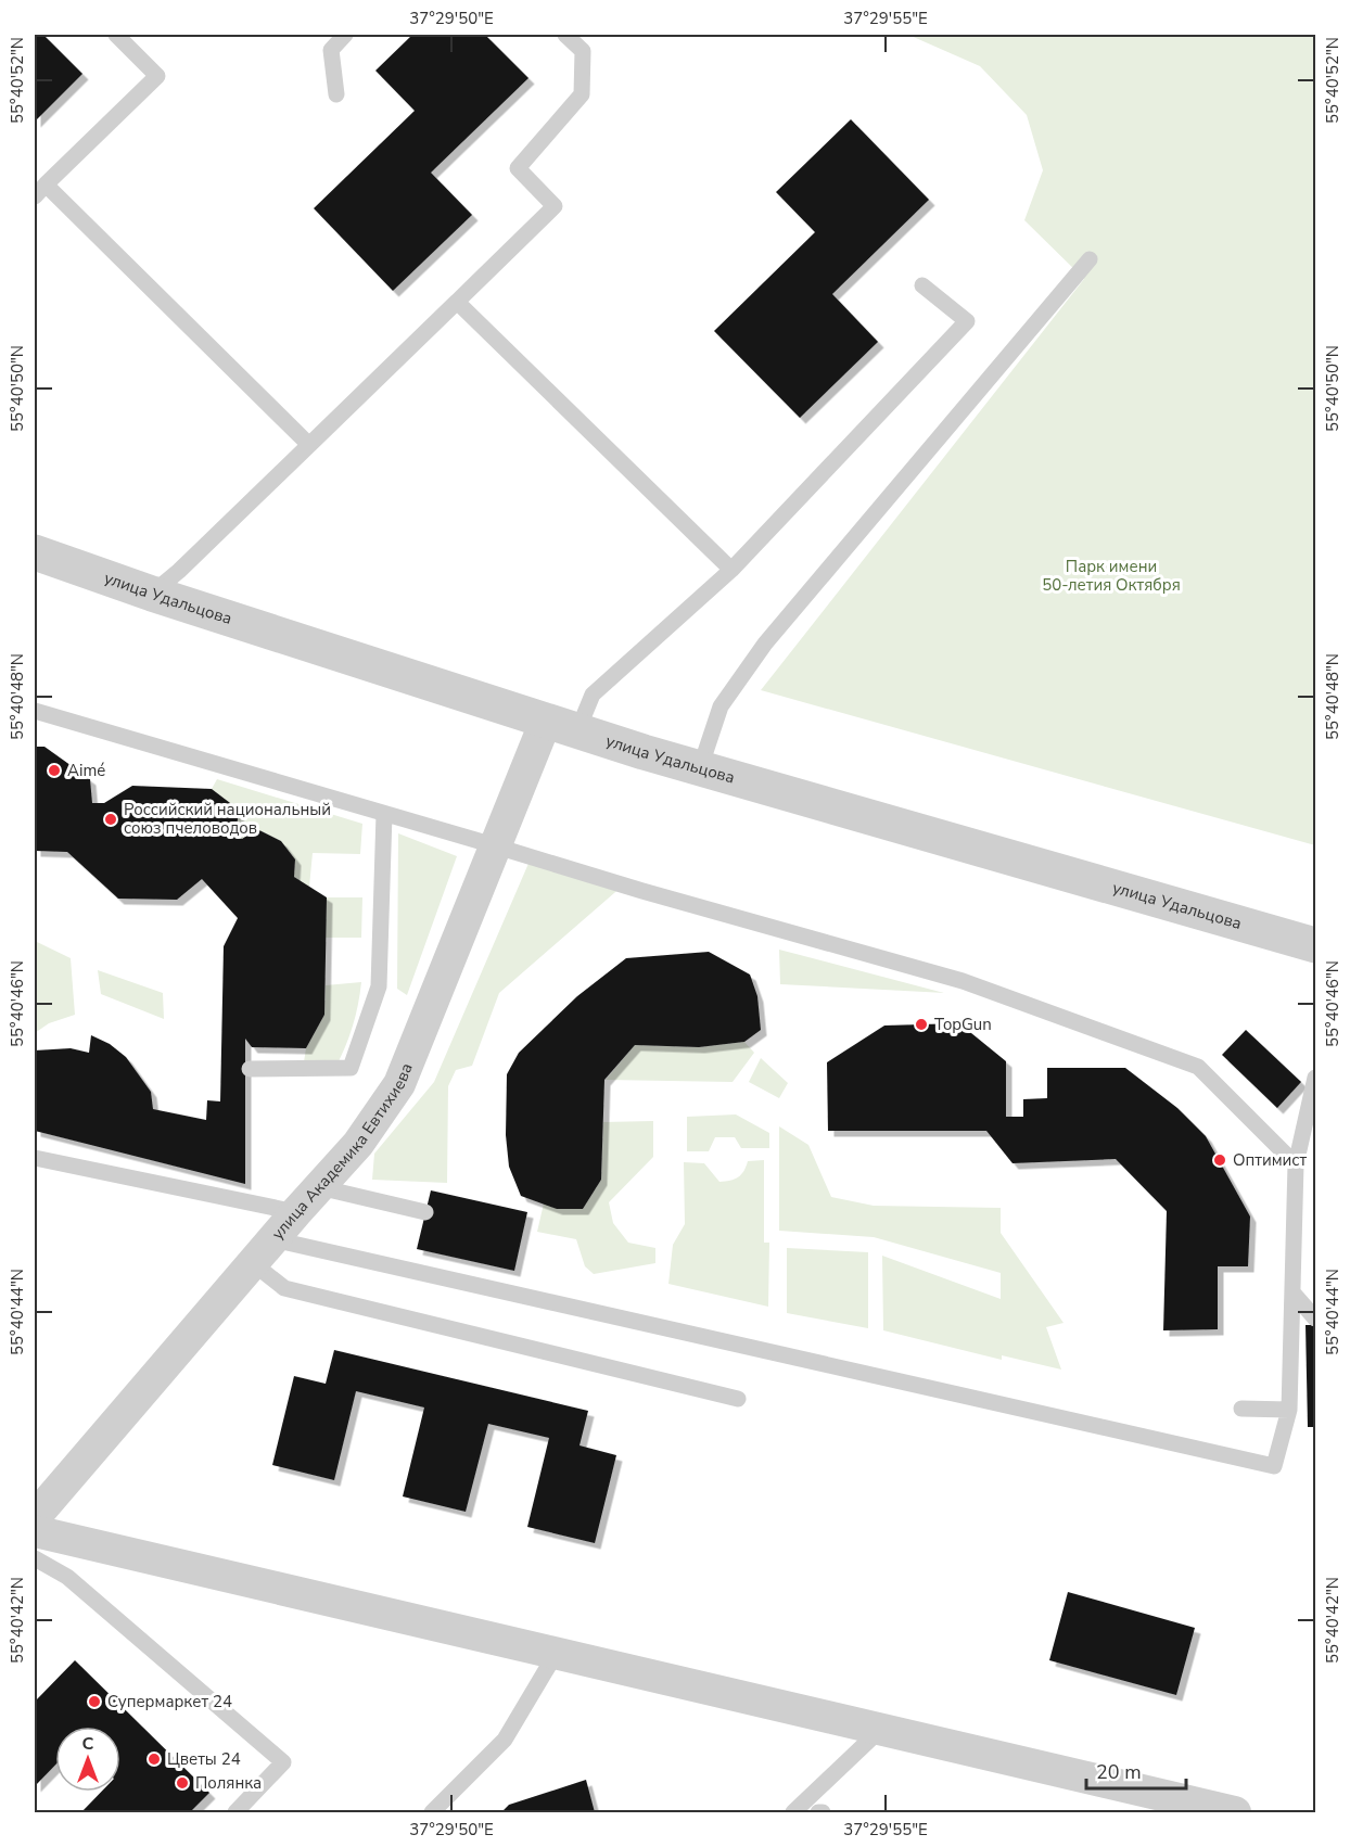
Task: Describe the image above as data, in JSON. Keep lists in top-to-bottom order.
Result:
{
  "streets": {
    "street": ["улица Удальцова", "улица Академика Евтихиева"]
  },
  "crossings": [
    ["улица Удальцова", "улица Академика Евтихиева"]
  ],
  "parks": ["Парк имени 50-летия Октября"],
  "places": [
    "Aimé",
    "Российский национальный союз пчеловодов",
    "TopGun",
    "Оптимист",
    "Супермаркет 24",
    "Цветы 24",
    "Полянка"
  ],
  "scale_bar": "20 m",
  "north": "top",
  "coordinates": [
    "37°29'50\"E",
    "37°29'55\"E",
    "55°40'52\"N",
    "55°40'50\"N",
    "55°40'48\"N",
    "55°40'46\"N",
    "55°40'44\"N",
    "55°40'42\"N"
  ]
}
